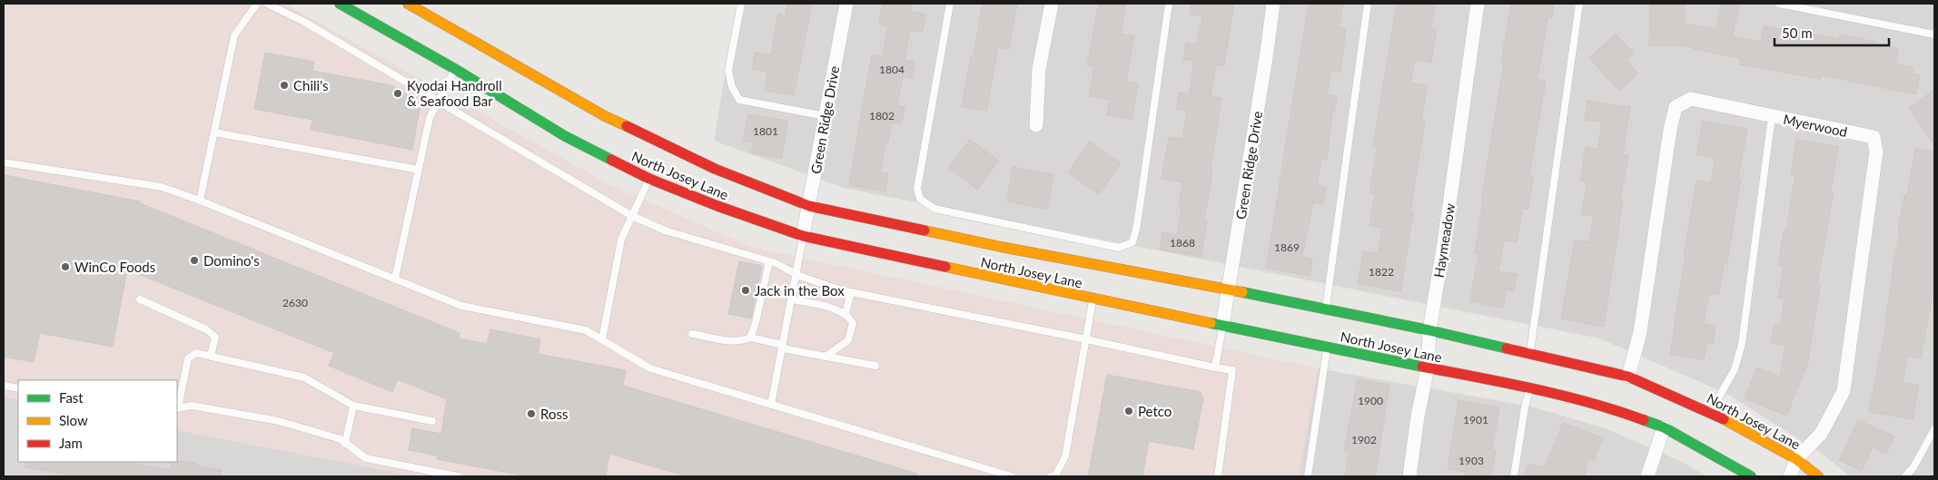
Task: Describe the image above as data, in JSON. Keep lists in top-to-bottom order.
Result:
{
  "streets": {
    "main road": ["North Josey Lane"],
    "street": ["Green Ridge Drive", "Myerwood", "Haymeadow"]
  },
  "crossings": [
    ["Green Ridge Drive", "North Josey Lane"],
    ["Myerwood", "North Josey Lane"],
    ["North Josey Lane", "Haymeadow"]
  ],
  "places": [
    "Chili's",
    "Kyodai Handroll & Seafood Bar",
    "Domino's",
    "WinCo Foods",
    "Jack in the Box",
    "Petco",
    "Ross"
  ],
  "house_numbers": [
    "1804",
    "1802",
    "1801",
    "1868",
    "1869",
    "1822",
    "2630",
    "1900",
    "1901",
    "1902",
    "1903"
  ],
  "legend": ["Fast", "Slow", "Jam"],
  "scale_bar": "50 m"
}
